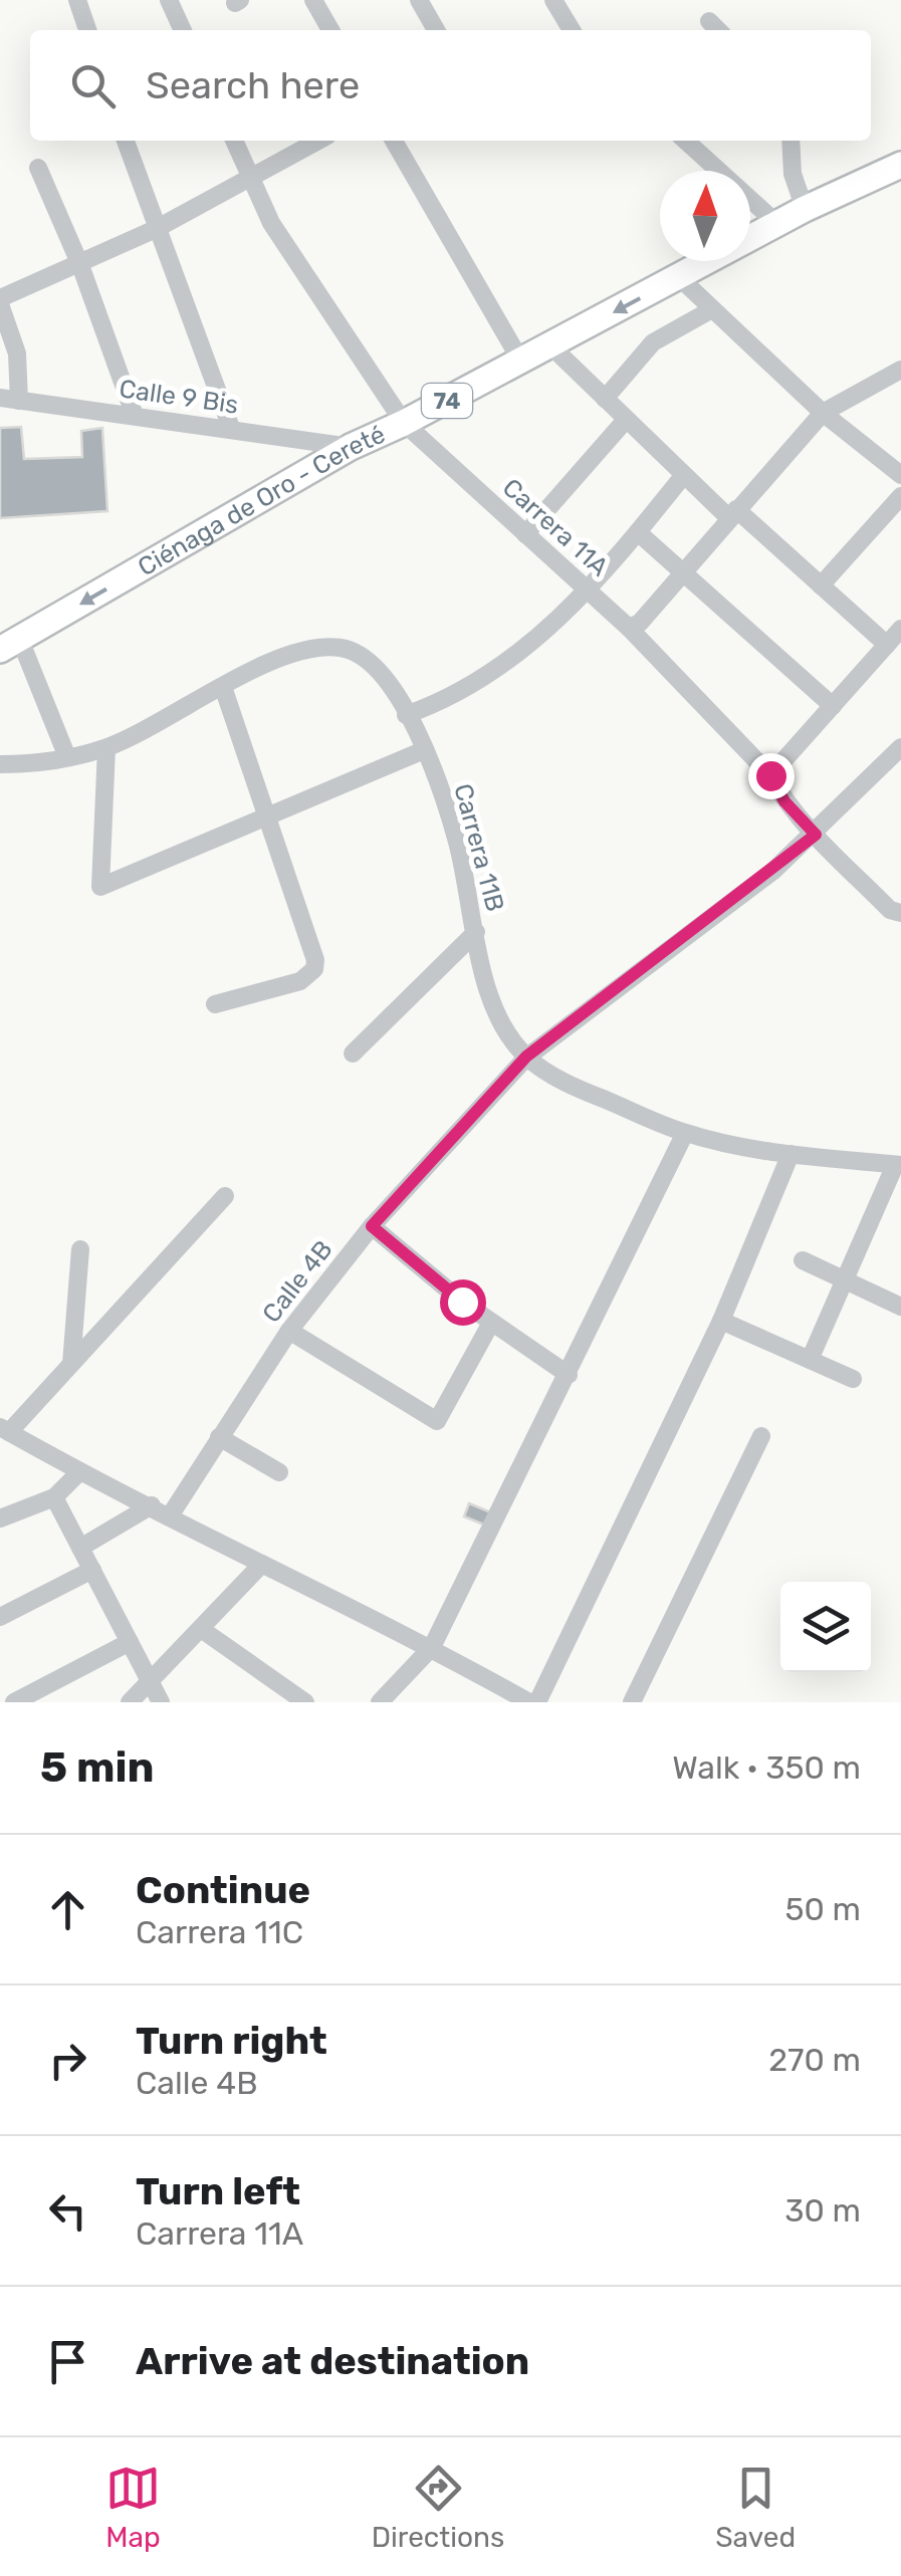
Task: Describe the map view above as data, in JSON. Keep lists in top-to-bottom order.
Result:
{
  "streets": {
    "highway": ["74", "Ciénaga de Oro - Cereté"],
    "street": [
      "Calle 9 Bis",
      "Carrera 11A",
      "Carrera 11B",
      "Calle 4B"
    ]
  },
  "crossings": [
    ["Calle 9 Bis", "Ciénaga de Oro - Cereté"],
    ["Ciénaga de Oro - Cereté", "Carrera 11A"],
    ["Carrera 11A", "Calle 4B"],
    ["Carrera 11B", "Calle 4B"]
  ],
  "one_way": ["Ciénaga de Oro - Cereté"],
  "north": "top",
  "page": {
    "search": "Search here",
    "heading": ["5 min", "Walk · 350 m"],
    "list": [
      ["Continue", "Carrera 11C", "50 m"],
      ["Turn right", "Calle 4B", "270 m"],
      ["Turn left", "Carrera 11A", "30 m"],
      "Arrive at destination"
    ],
    "nav": ["Map", "Directions", "Saved"]
  }
}
